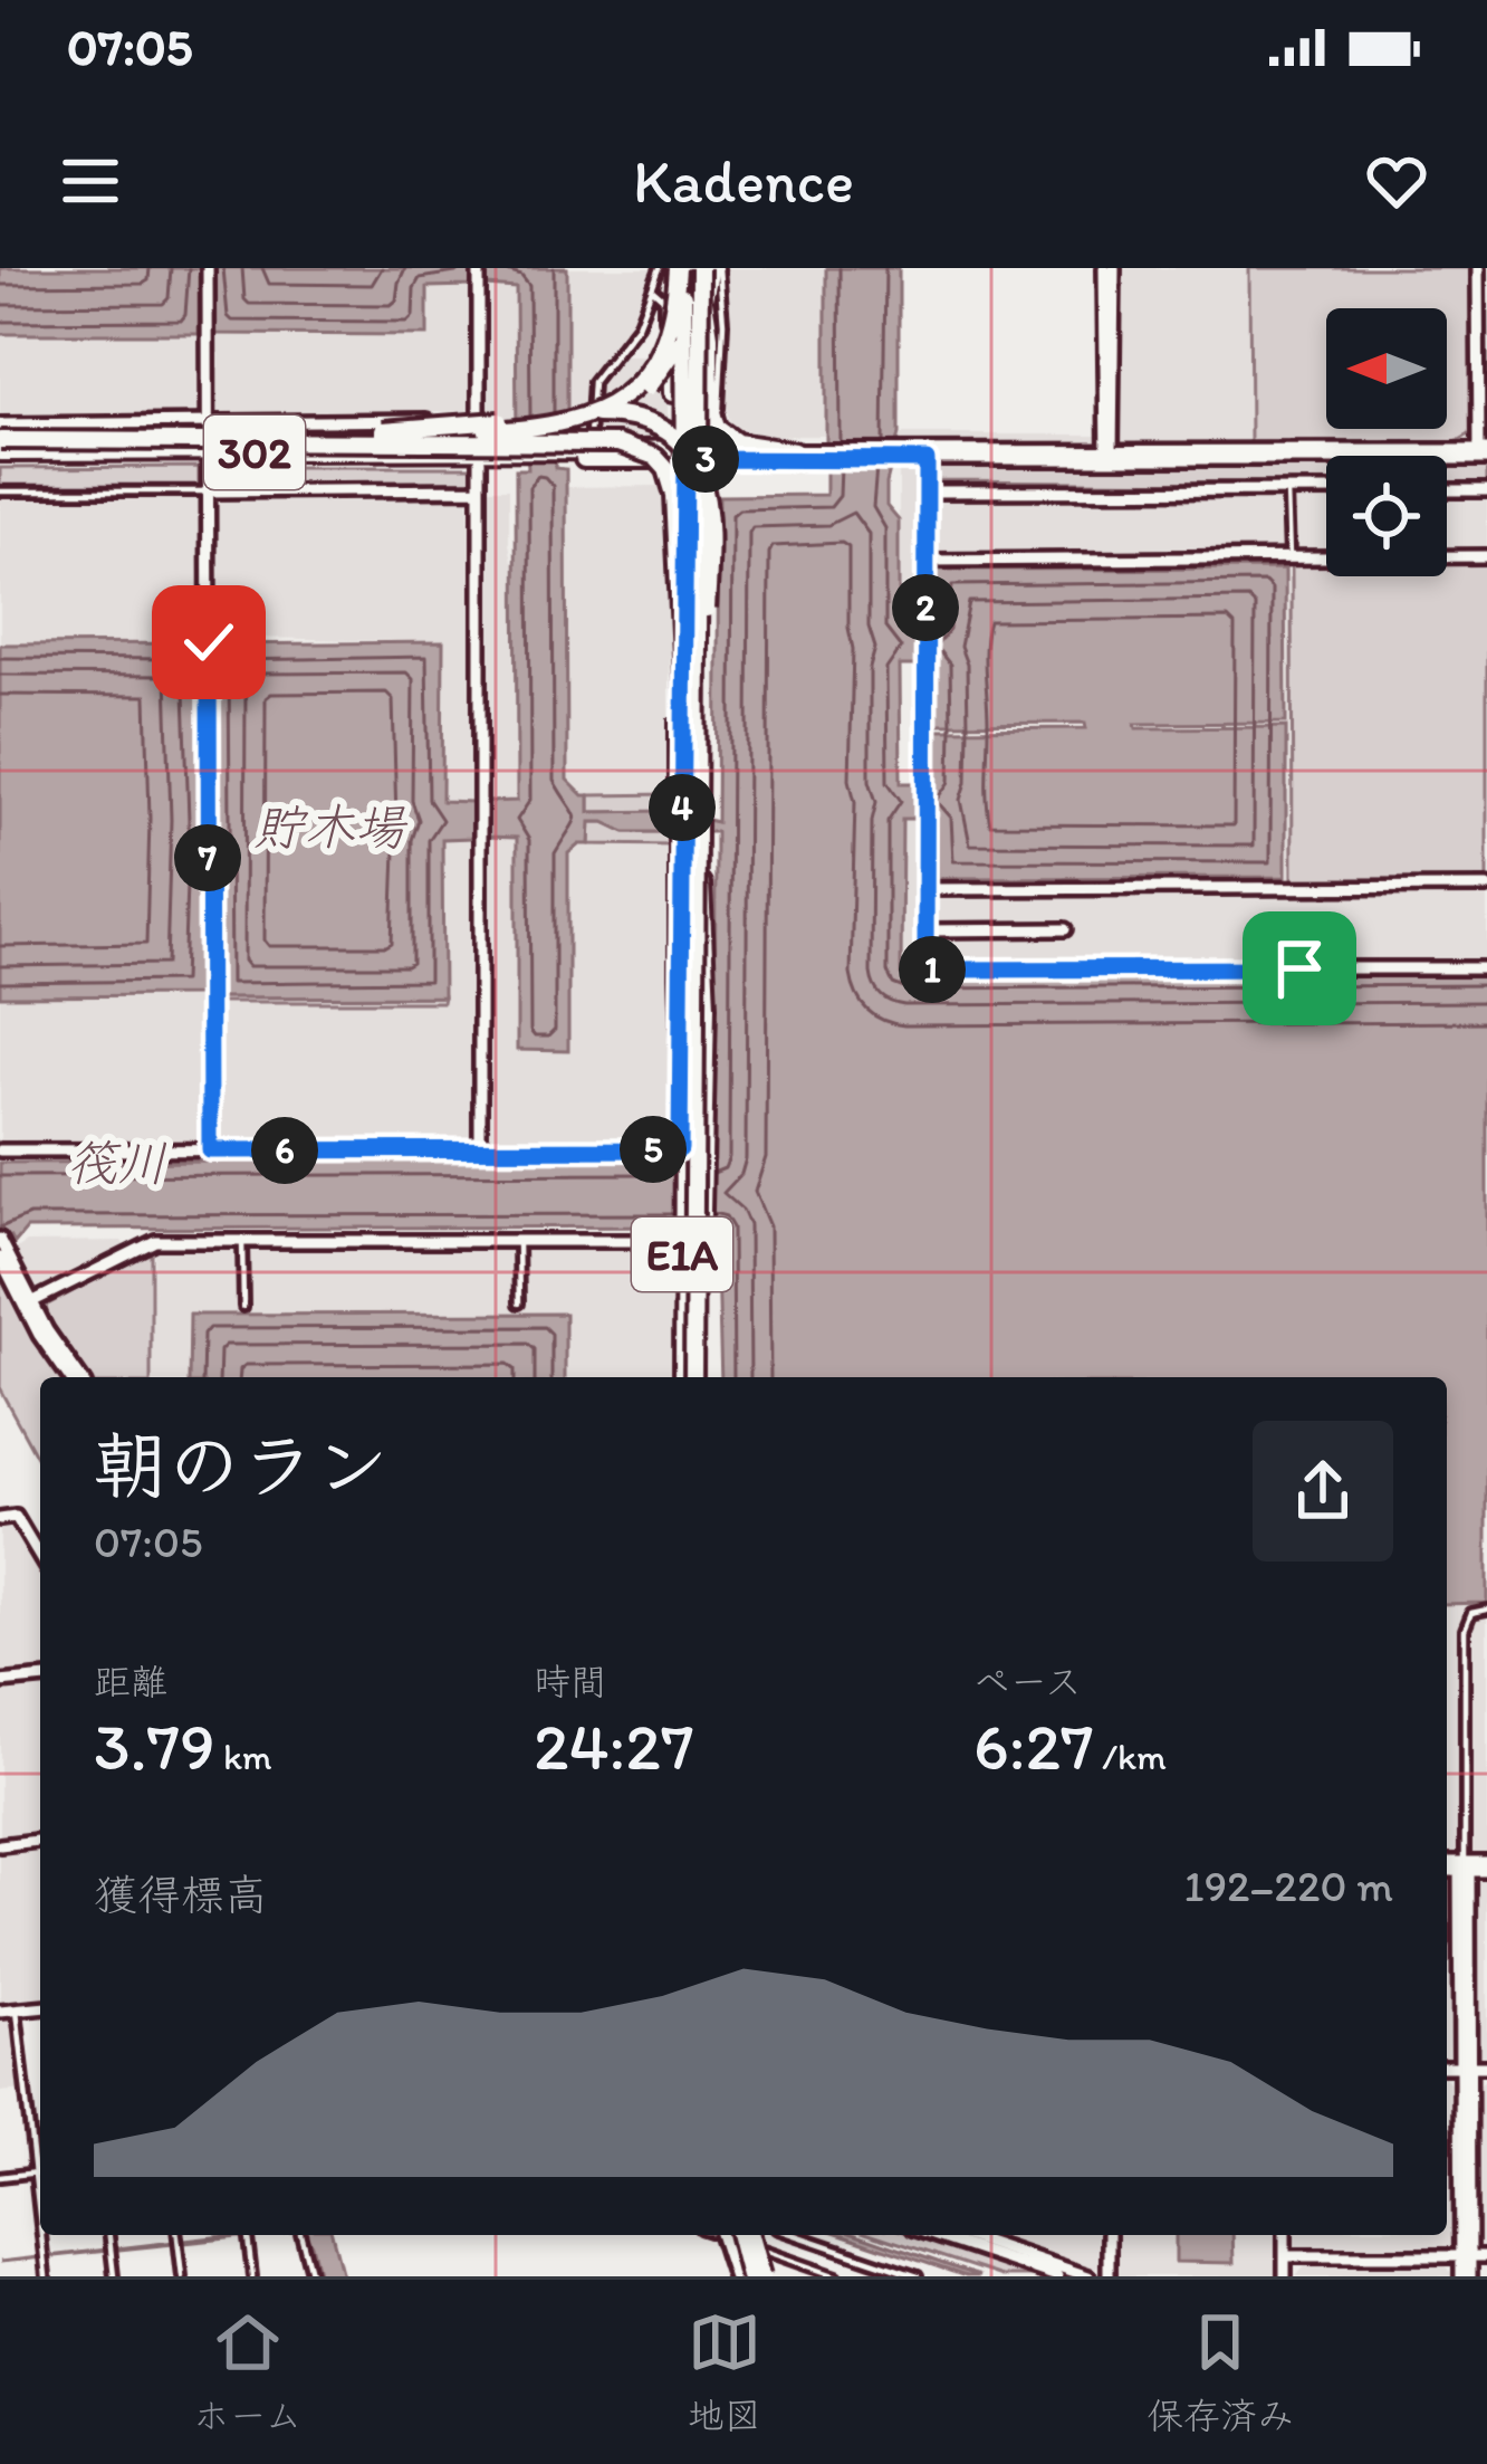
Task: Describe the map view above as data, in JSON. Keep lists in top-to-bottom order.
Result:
{
  "streets": {
    "highway": ["302", "E1A"]
  },
  "water": ["貯木場", "筏川"],
  "north": "left",
  "page": {
    "status": "07:05",
    "header": "Kadence",
    "pins": [
      "3",
      "2",
      "4",
      "7",
      "1",
      "5",
      "6"
    ],
    "heading": ["朝のラン", "07:05"],
    "stats": [
      ["距離", "3.79 km"],
      ["時間", "24:27"],
      ["ペース", "6:27 /km"]
    ],
    "chart": ["獲得標高", "192–220 m"],
    "tabs": ["ホーム", "地図", "保存済み"]
  }
}
